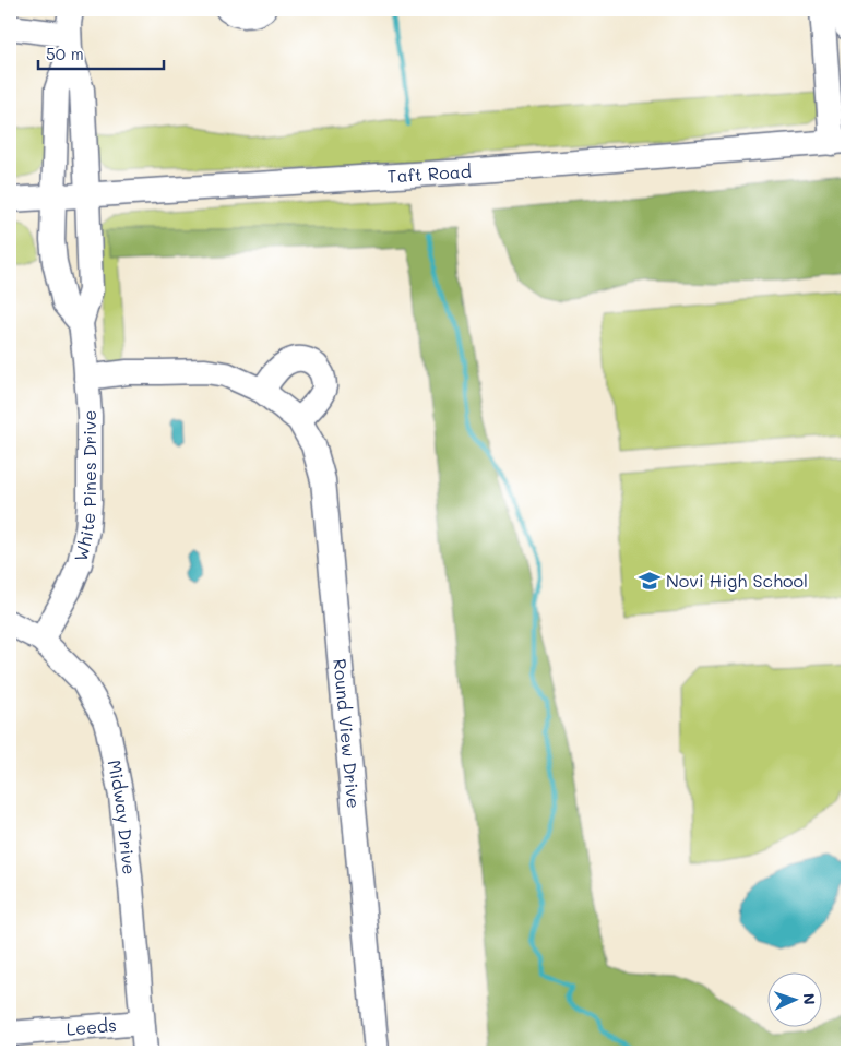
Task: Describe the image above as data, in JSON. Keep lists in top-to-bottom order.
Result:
{
  "streets": {
    "street": [
      "Taft Road",
      "White Pines Drive",
      "Round View Drive",
      "Midway Drive",
      "Leeds"
    ]
  },
  "crossings": [
    ["Taft Road", "White Pines Drive"],
    ["White Pines Drive", "Round View Drive"],
    ["White Pines Drive", "Midway Drive"],
    ["Midway Drive", "Leeds"]
  ],
  "places": {
    "school or university": ["Novi High School"]
  },
  "scale_bar": "50 m",
  "north": "right"
}
